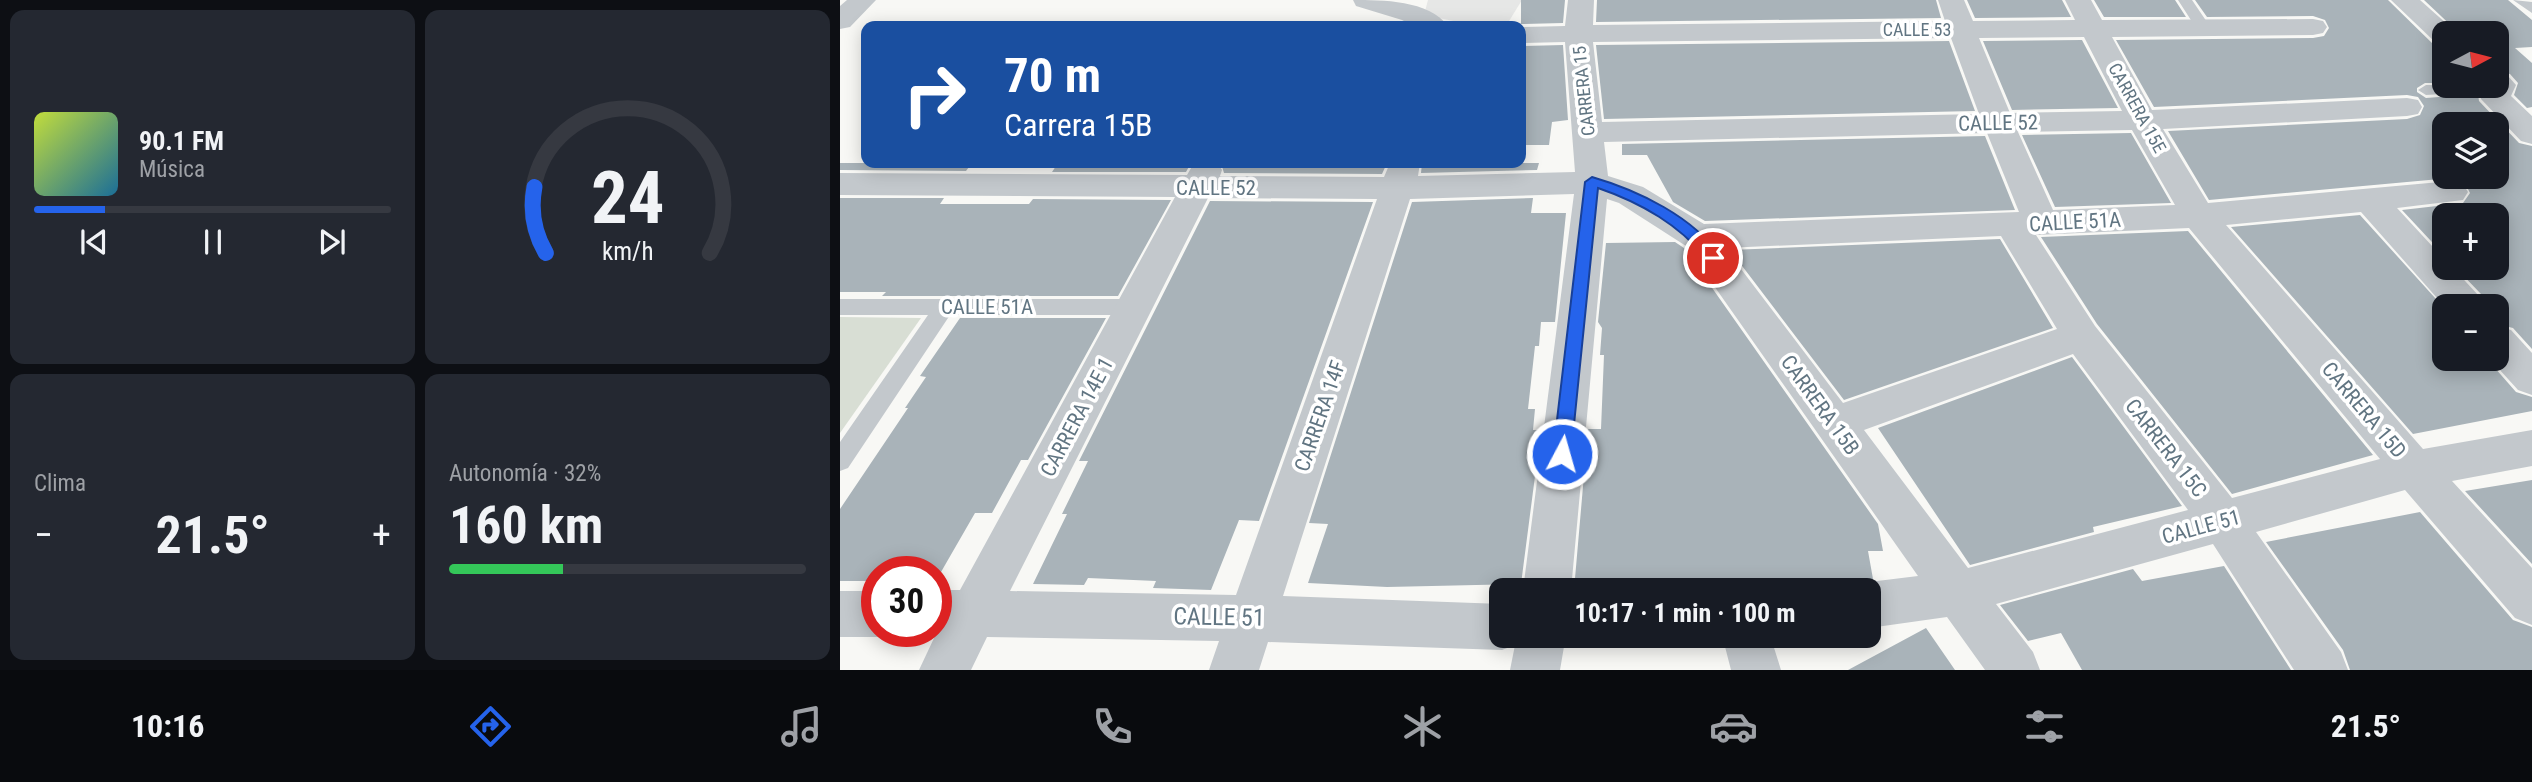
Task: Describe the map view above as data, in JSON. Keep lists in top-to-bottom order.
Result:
{
  "streets": {
    "street": [
      "CALLE 53",
      "CARRERA 15",
      "CARRERA 15E",
      "CALLE 52",
      "CALLE 51A",
      "CARRERA 15B",
      "CARRERA 15D",
      "CARRERA 14F",
      "CARRERA 14E 1",
      "CARRERA 15C",
      "CALLE 51"
    ]
  },
  "crossings": [
    ["CALLE 53", "CARRERA 15"],
    ["CALLE 53", "CARRERA 15E"],
    ["CARRERA 15", "CALLE 52"],
    ["CARRERA 15", "CARRERA 15B"],
    ["CARRERA 15E", "CALLE 52"],
    ["CARRERA 15E", "CALLE 51A"],
    ["CARRERA 15E", "CARRERA 15D"],
    ["CALLE 52", "CARRERA 15B"],
    ["CALLE 52", "CARRERA 14F"],
    ["CALLE 52", "CARRERA 14E 1"],
    ["CALLE 51A", "CARRERA 15B"],
    ["CALLE 51A", "CARRERA 15D"],
    ["CALLE 51A", "CARRERA 14E 1"],
    ["CALLE 51A", "CARRERA 15C"],
    ["CARRERA 15B", "CALLE 51"],
    ["CARRERA 15D", "CALLE 51"],
    ["CARRERA 14F", "CALLE 51"],
    ["CARRERA 14E 1", "CALLE 51"],
    ["CARRERA 15C", "CALLE 51"]
  ],
  "north": "right",
  "page": {
    "map_buttons": ["+", "−"],
    "turn": ["70 m", "Carrera 15B"],
    "song": ["90.1 FM", "Música"],
    "tile": [
      "Clima",
      ["Autonomía · 32%", "160 km"]
    ],
    "heat": ["−", "21.5°", "+"],
    "limit": "30",
    "trip": "10:17 · 1 min · 100 m",
    "tabs": ["10:16", "21.5°"],
    "gauge": ["24", "km/h"]
  }
}
